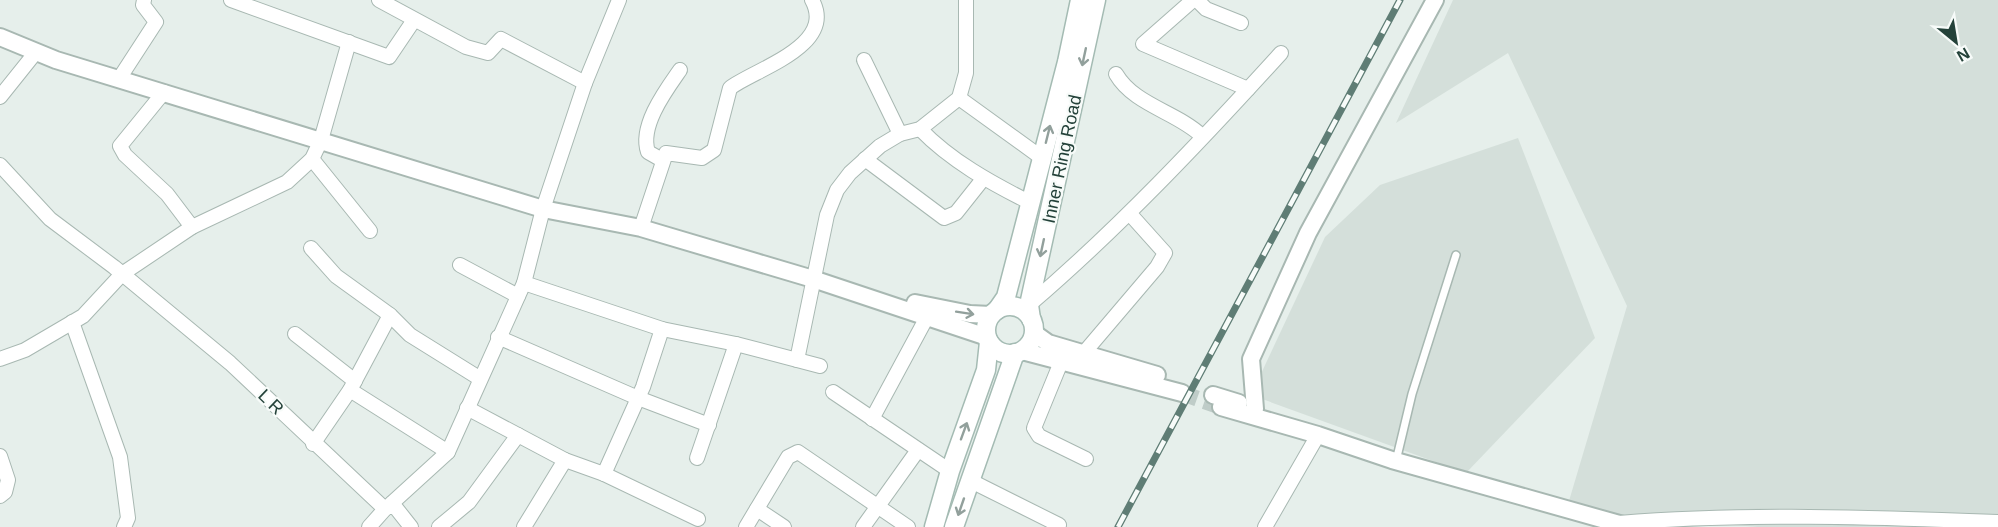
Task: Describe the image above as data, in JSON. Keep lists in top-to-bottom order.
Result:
{
  "streets": {
    "main road": ["Inner Ring Road"],
    "street": ["L R"]
  },
  "north": "bottom right"
}
